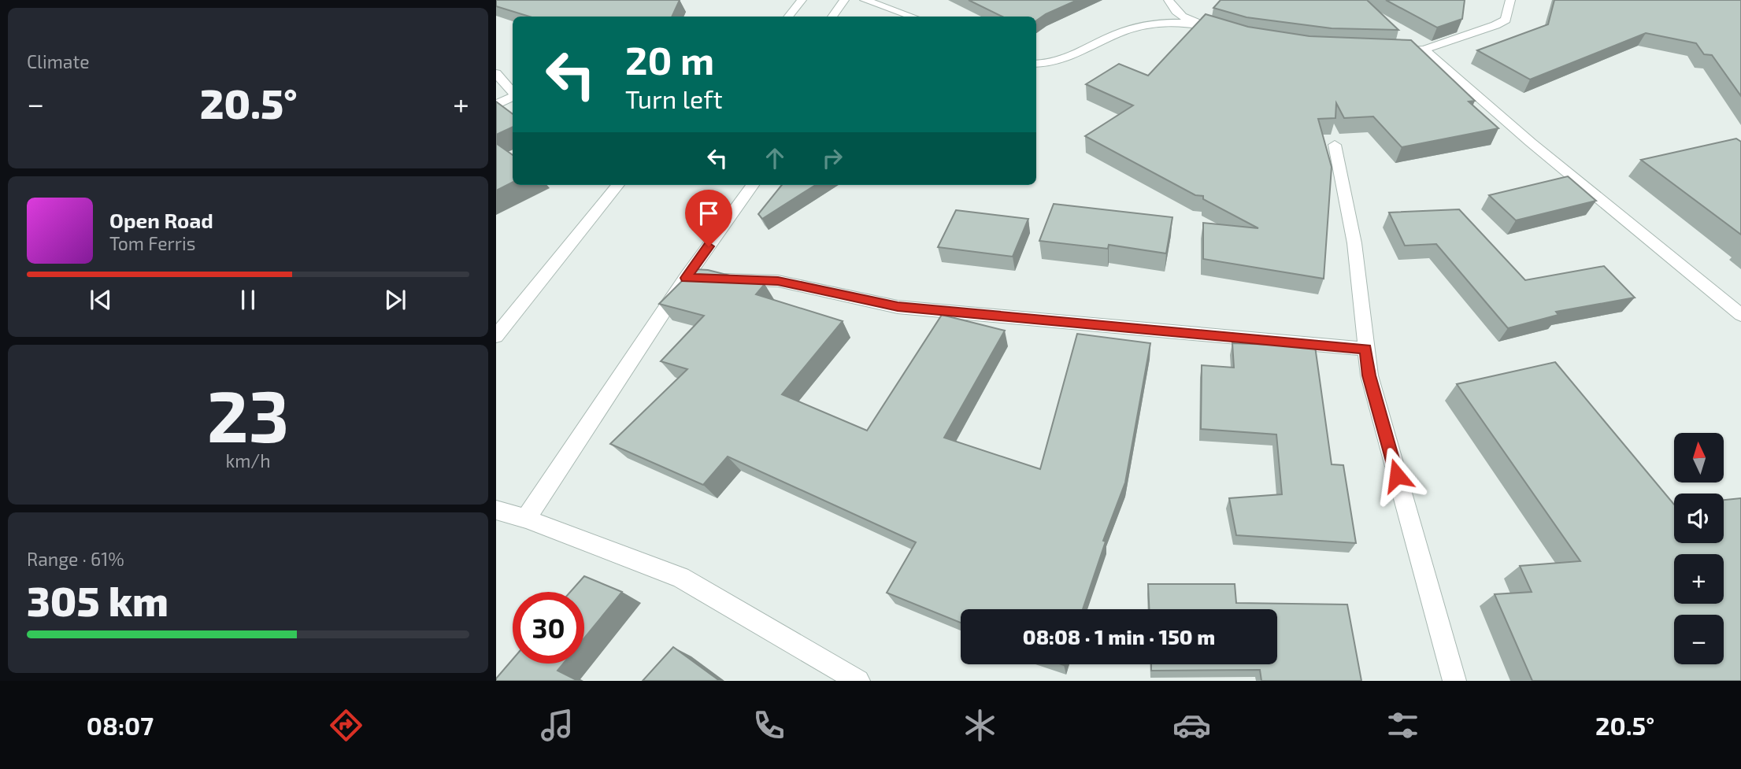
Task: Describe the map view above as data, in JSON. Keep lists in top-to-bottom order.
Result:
{
  "north": "top",
  "page": {
    "tile": [
      "Climate",
      ["23", "km/h"],
      ["Range · 61%", "305 km"]
    ],
    "turn": ["20 m", "Turn left"],
    "heat": ["−", "20.5°", "+"],
    "song": ["Open Road", "Tom Ferris"],
    "map_buttons": ["+", "−"],
    "limit": "30",
    "trip": "08:08 · 1 min · 150 m",
    "tabs": ["08:07", "20.5°"]
  }
}
